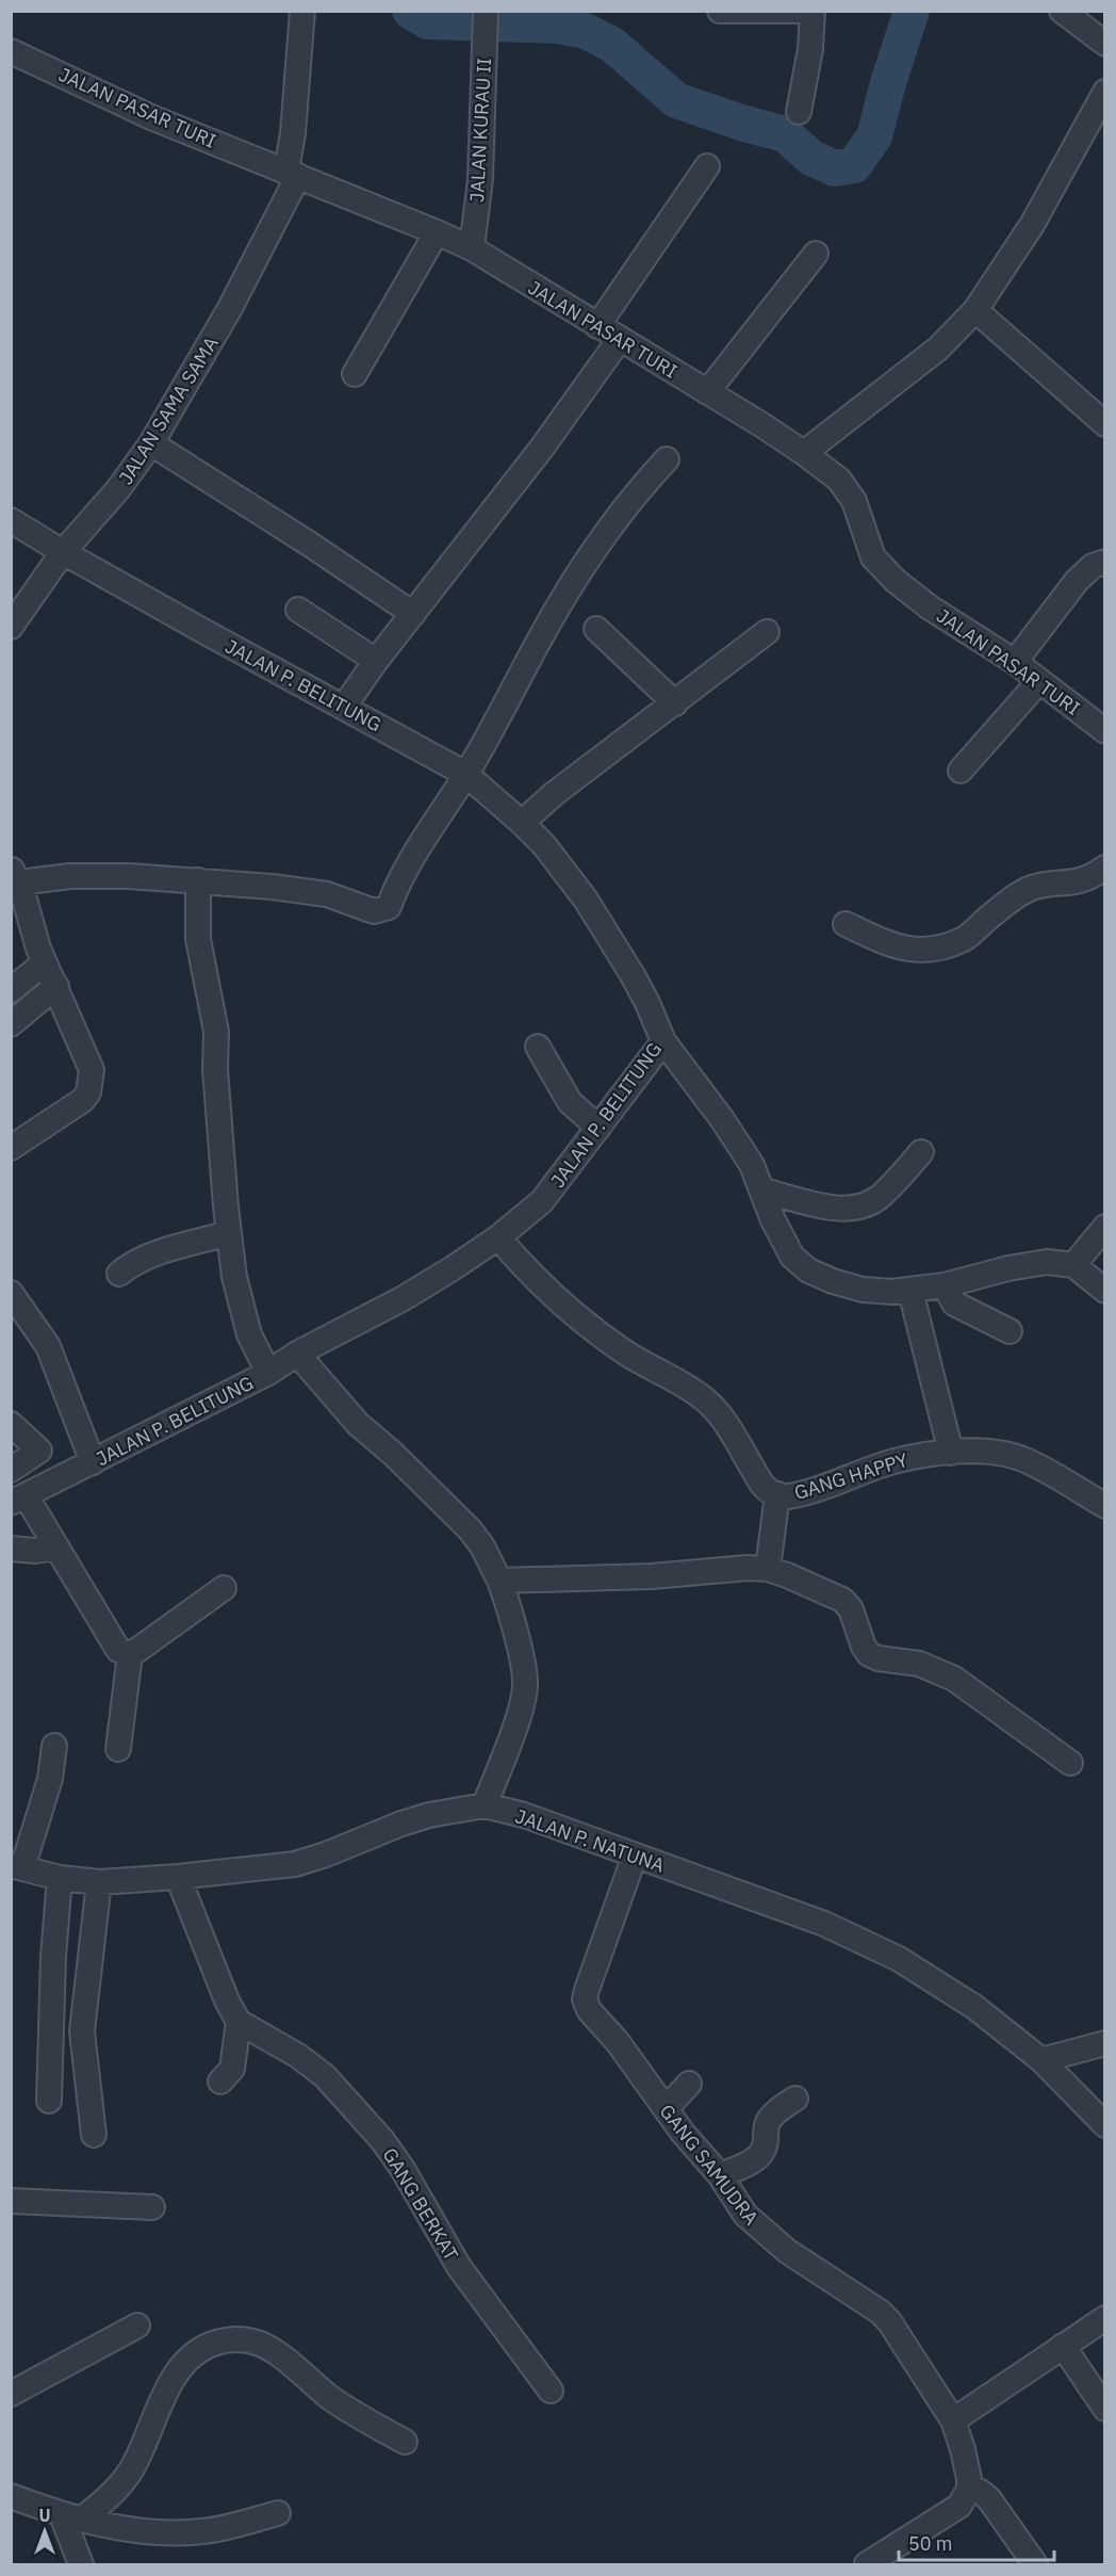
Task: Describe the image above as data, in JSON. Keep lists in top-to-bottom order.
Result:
{
  "streets": {
    "street": [
      "JALAN PASAR TURI",
      "JALAN KURAU II",
      "JALAN SAMA SAMA",
      "JALAN P. BELITUNG",
      "GANG HAPPY",
      "JALAN P. NATUNA",
      "GANG SAMUDRA",
      "GANG BERKAT"
    ]
  },
  "crossings": [
    ["JALAN PASAR TURI", "JALAN KURAU II"],
    ["JALAN PASAR TURI", "JALAN SAMA SAMA"],
    ["JALAN SAMA SAMA", "JALAN P. BELITUNG"],
    ["JALAN P. BELITUNG", "GANG HAPPY"],
    ["JALAN P. NATUNA", "GANG SAMUDRA"]
  ],
  "scale_bar": "50 m",
  "north": "top"
}
